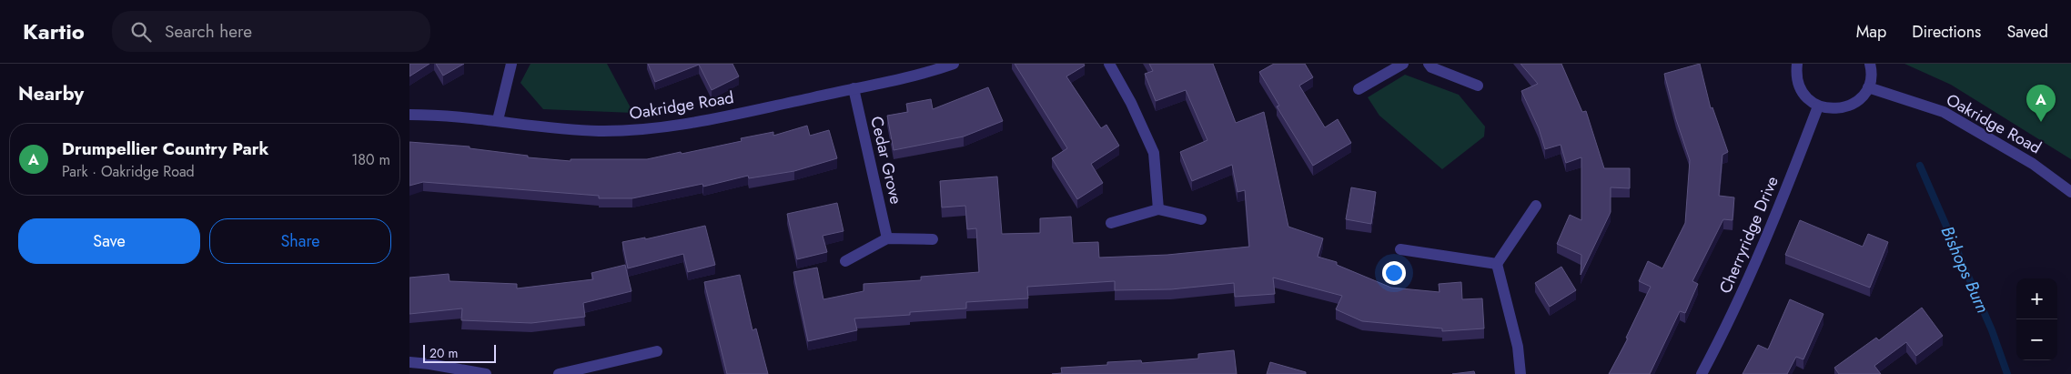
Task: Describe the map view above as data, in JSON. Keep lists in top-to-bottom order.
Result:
{
  "streets": {
    "street": ["Oakridge Road", "Cedar Grove", "Cherryridge Drive"]
  },
  "crossings": [
    ["Oakridge Road", "Cedar Grove"]
  ],
  "water": ["Bishops Burn"],
  "scale_bar": "20 m",
  "page": {
    "header": "Kartio",
    "search": "Search here",
    "nav": ["Map", "Directions", "Saved"],
    "heading": "Nearby",
    "pins": "A",
    "list": [
      {
        "mark": "A",
        "name": "Drumpellier Country Park",
        "note": "Park · Oakridge Road",
        "value": "180 m"
      }
    ],
    "buttons": ["Save", "Share"],
    "map_buttons": ["+", "−"],
    "scale": "20 m"
  }
}
